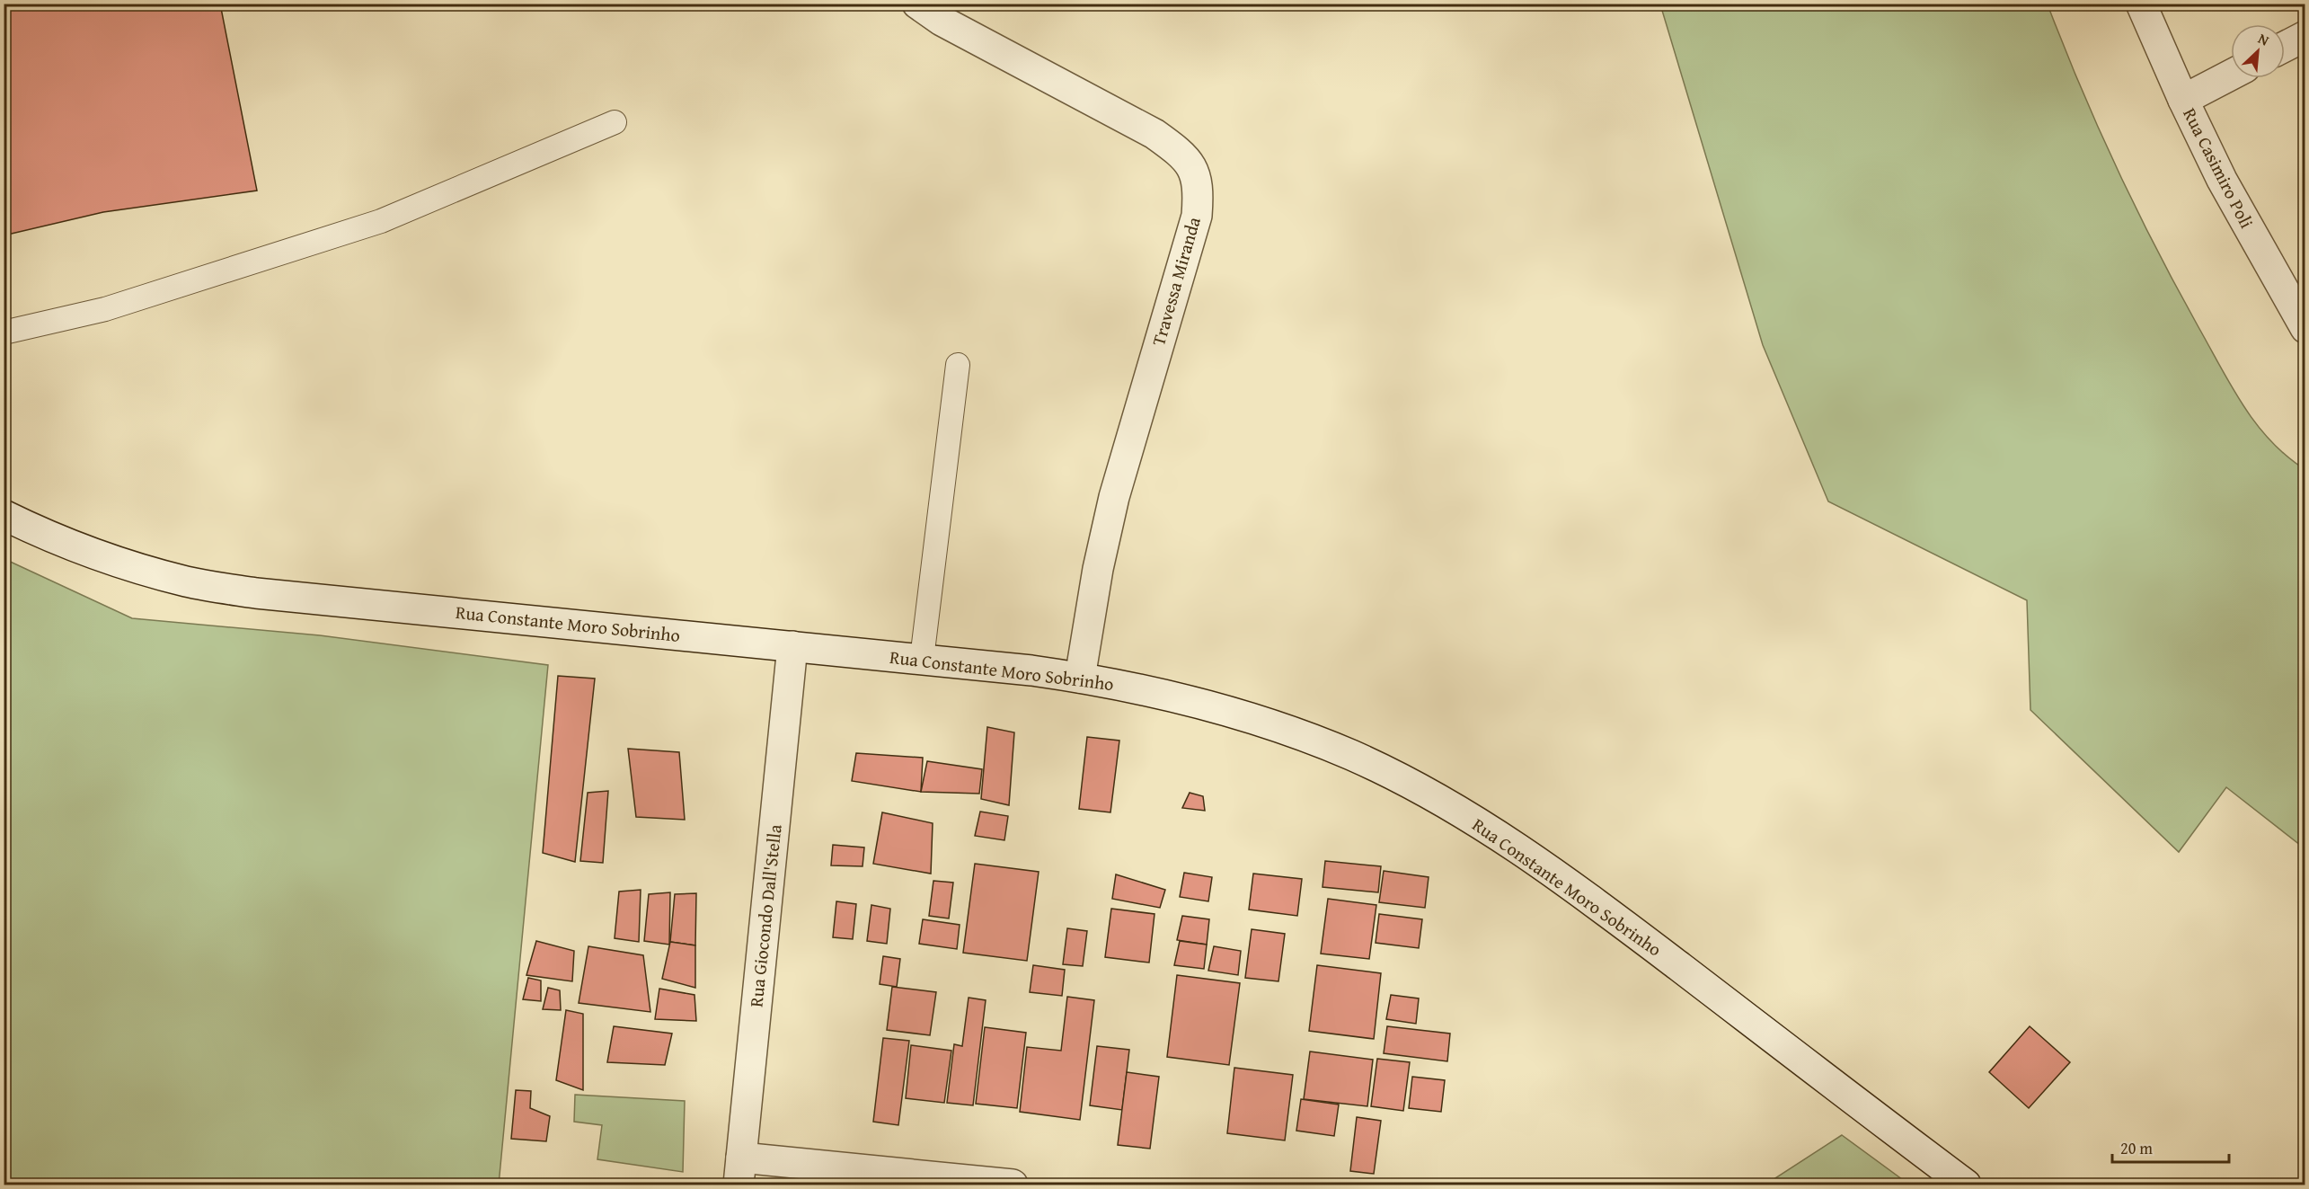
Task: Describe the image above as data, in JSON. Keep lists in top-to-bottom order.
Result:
{
  "streets": {
    "main road": [
      "Rua Casimiro Poli",
      "Travessa Miranda",
      "Rua Constante Moro Sobrinho",
      "Rua Giocondo Dall'Stella"
    ]
  },
  "crossings": [
    ["Travessa Miranda", "Rua Constante Moro Sobrinho"],
    ["Rua Constante Moro Sobrinho", "Rua Giocondo Dall'Stella"]
  ],
  "scale_bar": "20 m",
  "north": "top right"
}
